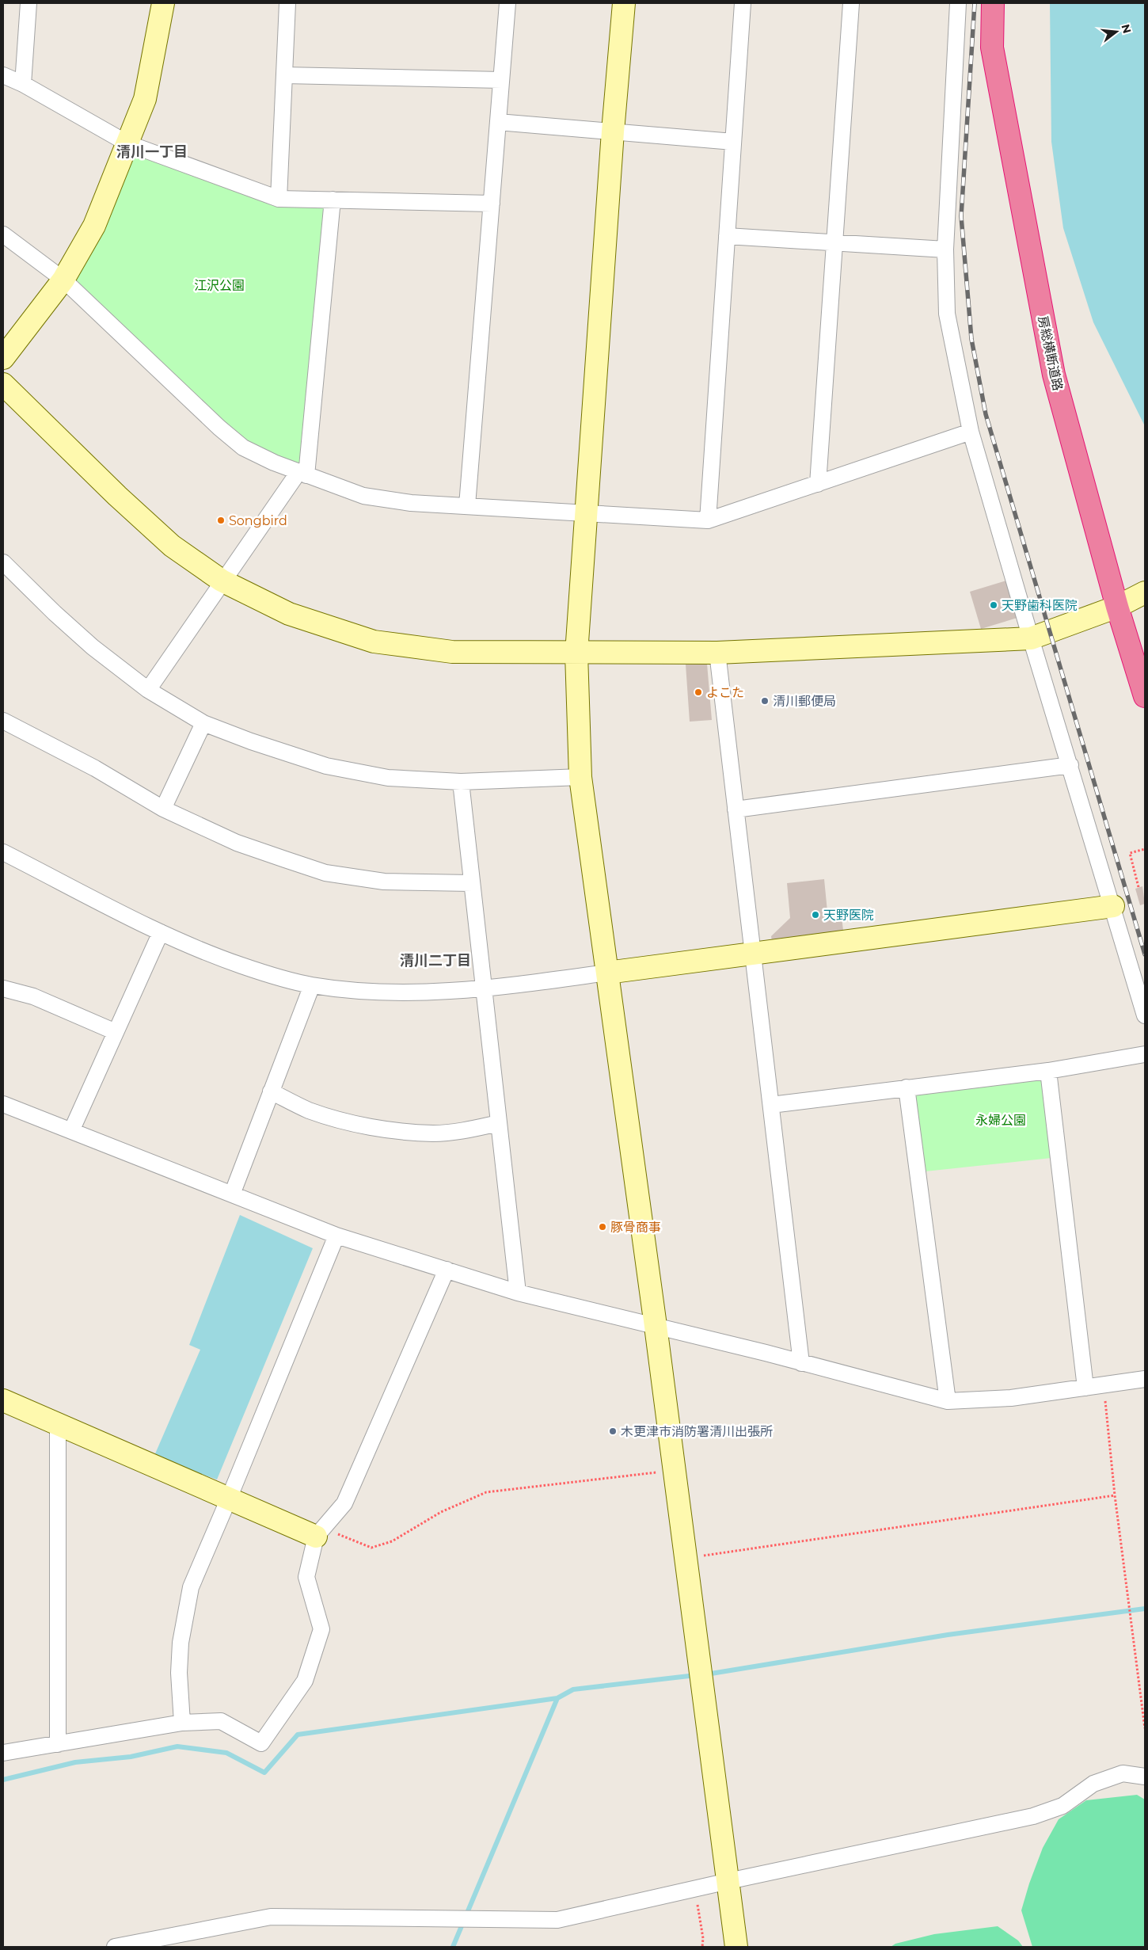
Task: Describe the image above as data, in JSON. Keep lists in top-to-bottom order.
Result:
{
  "streets": {
    "highway": ["房総横断道路"]
  },
  "districts": ["清川一丁目", "清川二丁目"],
  "parks": ["江沢公園", "永婦公園"],
  "places": [
    "Songbird",
    "天野歯科医院",
    "よこた",
    "清川郵便局",
    "天野医院",
    "豚骨商事",
    "木更津市消防署清川出張所"
  ],
  "north": "right"
}
